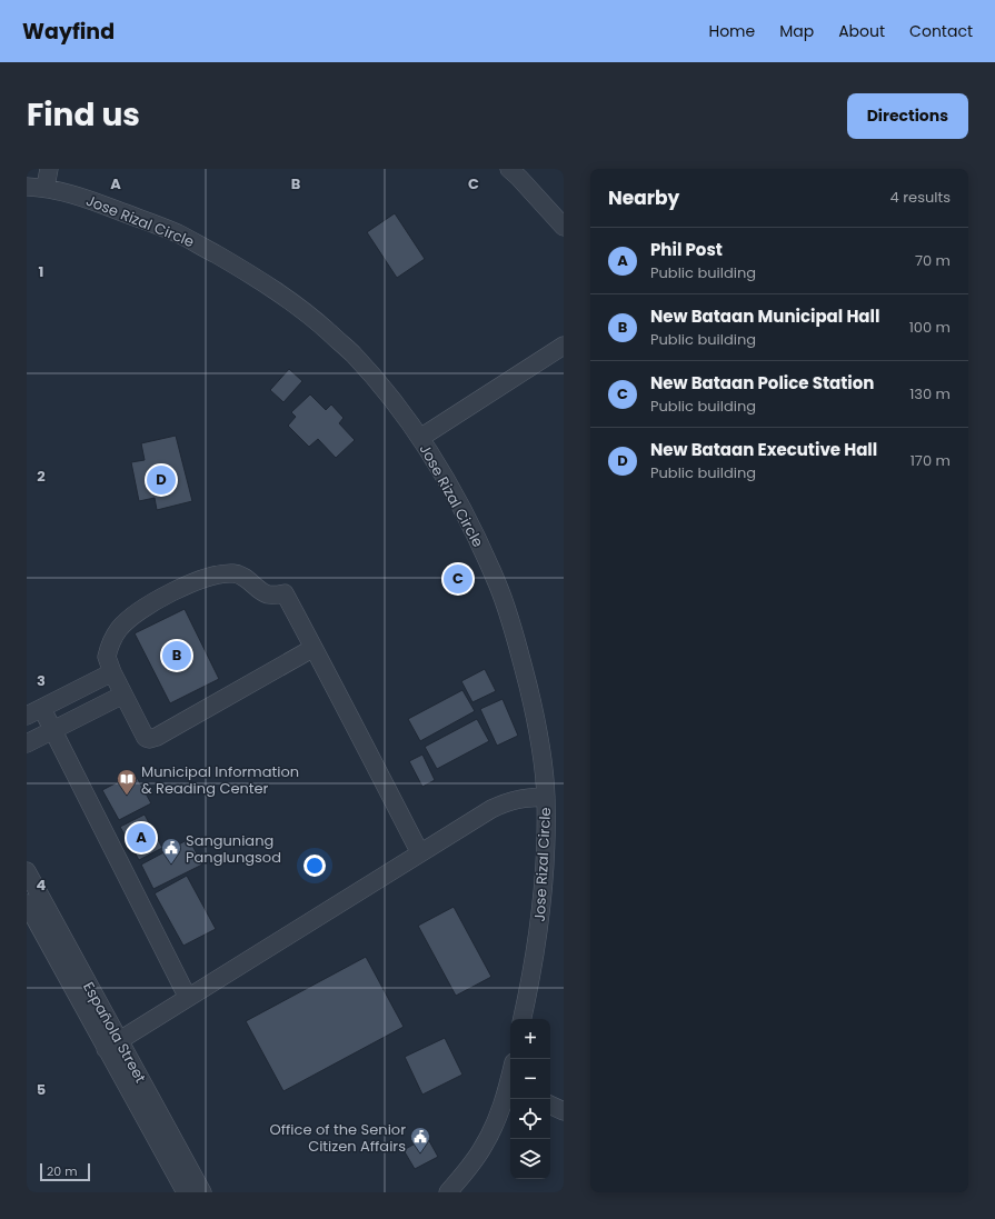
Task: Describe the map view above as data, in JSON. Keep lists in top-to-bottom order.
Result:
{
  "streets": {
    "street": ["Jose Rizal Circle", "Española Street"]
  },
  "places": {
    "library": ["Municipal Information & Reading Center"],
    "public building": ["Sanguniang Panglungsod", "Office of the Senior Citizen Affairs"]
  },
  "scale_bar": "20 m",
  "page": {
    "header": "Wayfind",
    "nav": [
      "Home",
      "Map",
      "About",
      "Contact"
    ],
    "title": "Find us",
    "buttons": "Directions",
    "heading": ["Nearby", "4 results"],
    "list": [
      {
        "mark": "A",
        "name": "Phil Post",
        "note": "Public building",
        "value": "70 m"
      },
      {
        "mark": "B",
        "name": "New Bataan Municipal Hall",
        "note": "Public building",
        "value": "100 m"
      },
      {
        "mark": "C",
        "name": "New Bataan Police Station",
        "note": "Public building",
        "value": "130 m"
      },
      {
        "mark": "D",
        "name": "New Bataan Executive Hall",
        "note": "Public building",
        "value": "170 m"
      }
    ],
    "pins": [
      "D",
      "C",
      "B",
      "A"
    ],
    "map_buttons": ["+", "−"],
    "scale": "20 m"
  },
  "grid": {
    "columns": ["A", "B", "C"],
    "rows": [
      "1",
      "2",
      "3",
      "4",
      "5"
    ]
  }
}
